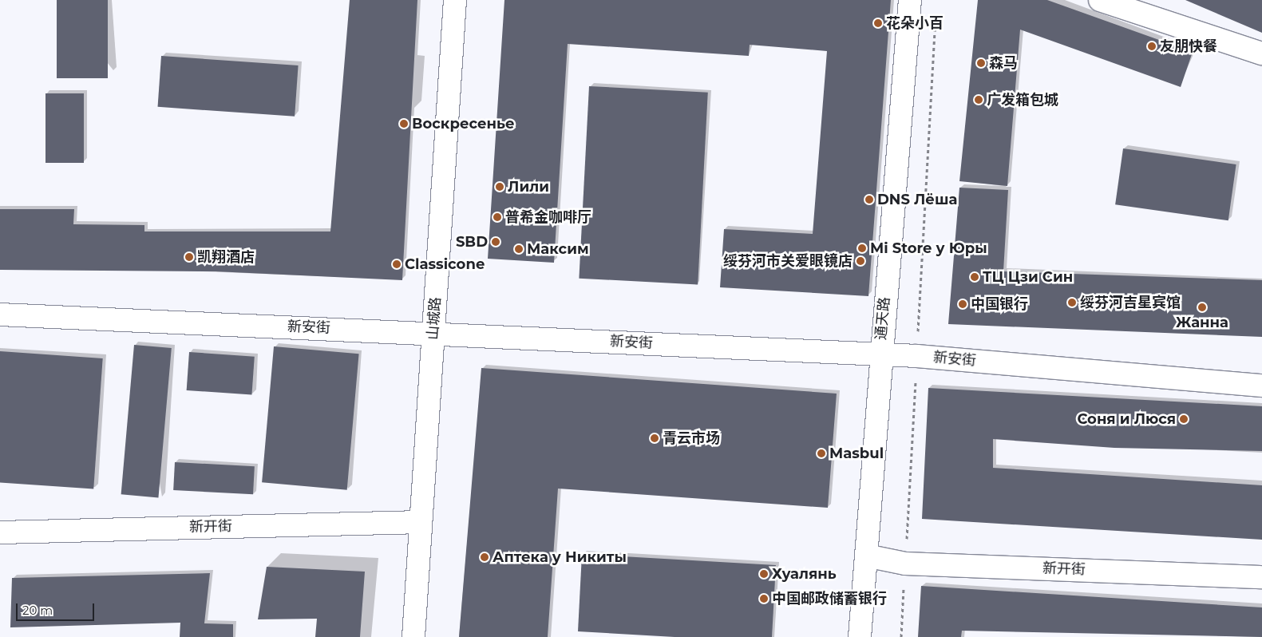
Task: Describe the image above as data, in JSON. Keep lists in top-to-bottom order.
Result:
{
  "streets": {
    "street": [
      "山城路",
      "通天路",
      "新安街",
      "新开街"
    ]
  },
  "crossings": [
    ["山城路", "新安街"],
    ["山城路", "新开街"],
    ["通天路", "新安街"],
    ["通天路", "新开街"]
  ],
  "places": [
    "花朵小百",
    "友朋快餐",
    "森马",
    "广发箱包城",
    "Воскресенье",
    "Лили",
    "DNS Лёша",
    "普希金咖啡厅",
    "SBD",
    "Mi Store у Юры",
    "Максим",
    "凯翔酒店",
    "绥芬河市关爱眼镜店",
    "Classicone",
    "ТЦ Цзи Син",
    "绥芬河吉星宾馆",
    "中国银行",
    "Жанна",
    "Соня и Люся",
    "青云市场",
    "Masbul",
    "Аптека у Никиты",
    "Хуалянь",
    "中国邮政储蓄银行"
  ],
  "scale_bar": "20 m"
}
